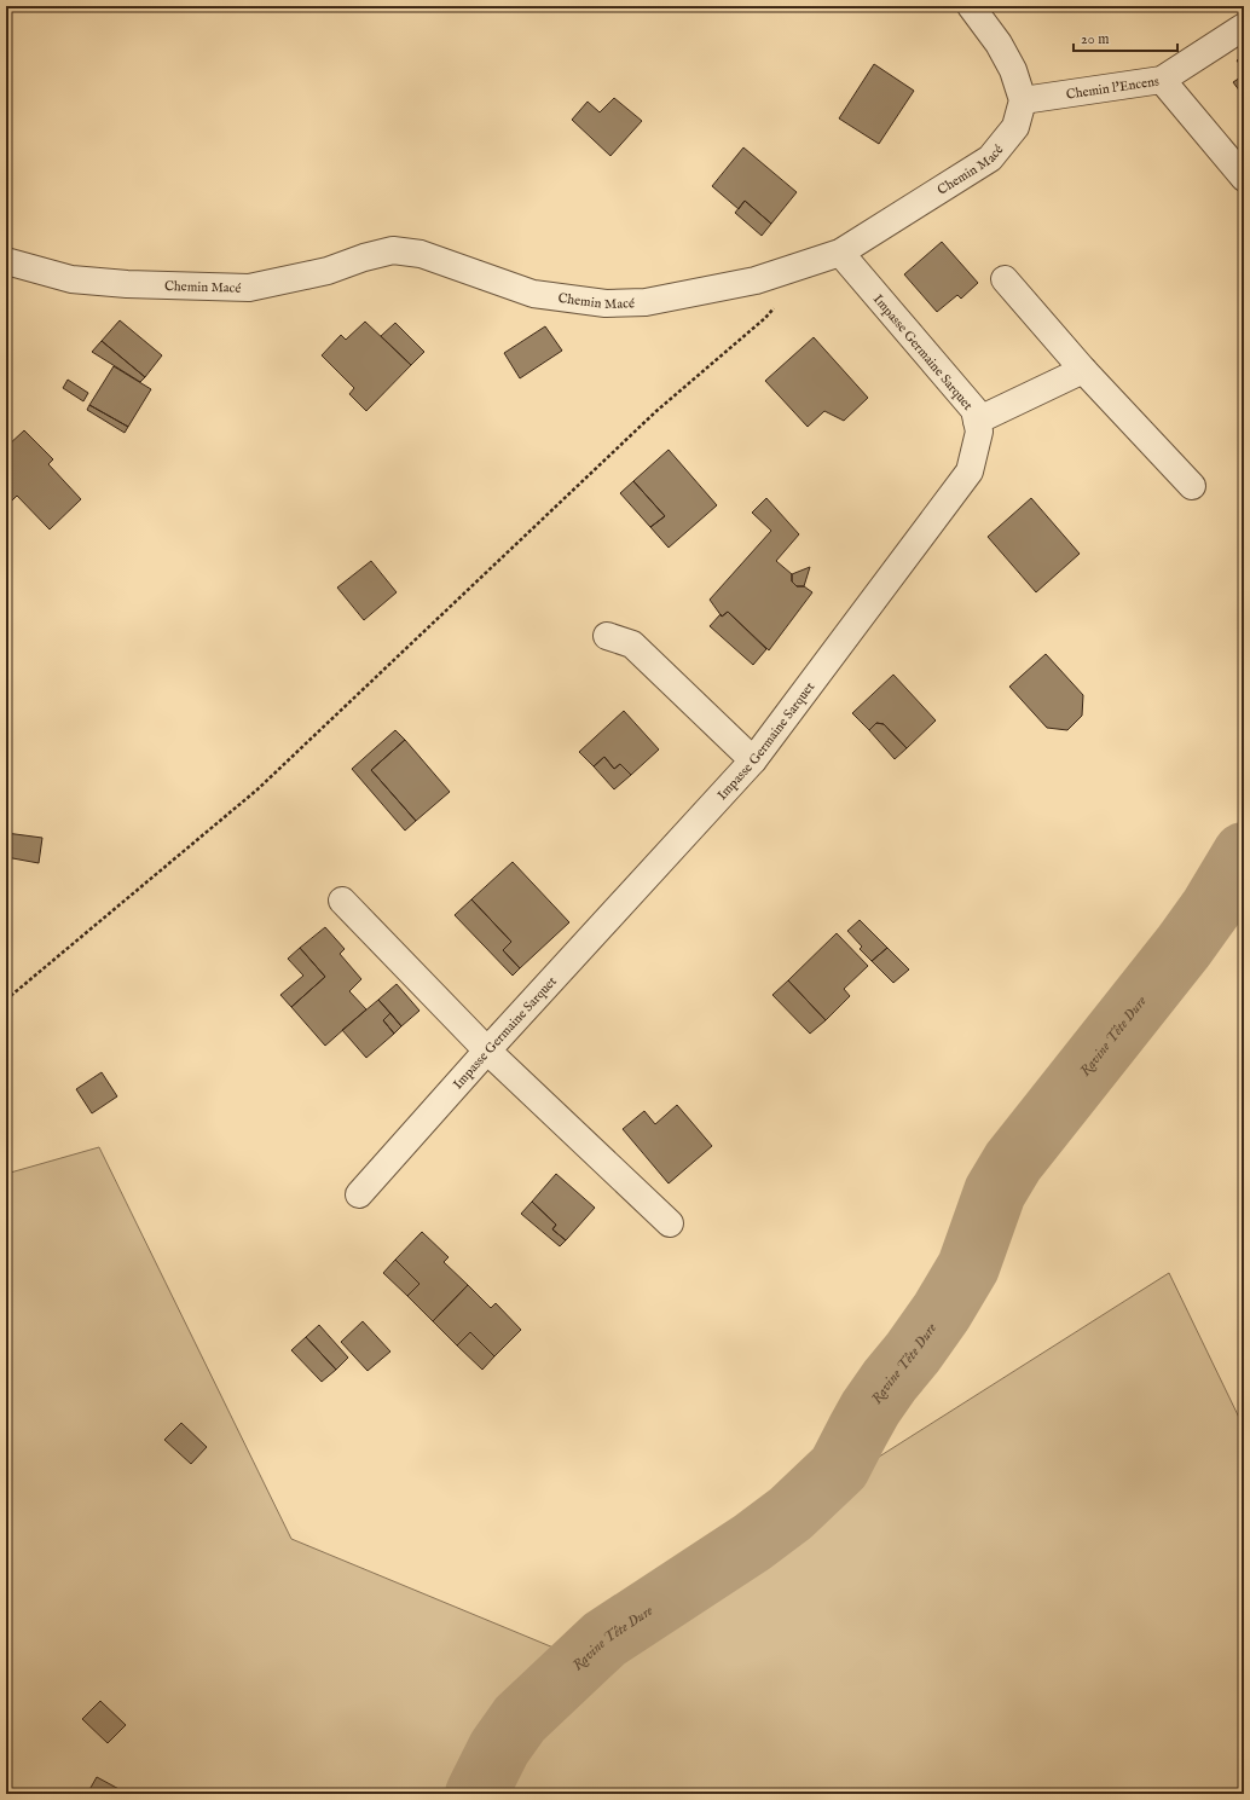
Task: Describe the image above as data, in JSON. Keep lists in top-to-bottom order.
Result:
{
  "streets": {
    "street": ["Chemin l'Encens", "Chemin Macé", "Impasse Germaine Sarquet"]
  },
  "crossings": [
    ["Chemin l'Encens", "Chemin Macé"],
    ["Chemin Macé", "Impasse Germaine Sarquet"]
  ],
  "water": ["Ravine Tête Dure"],
  "scale_bar": "20 m"
}
